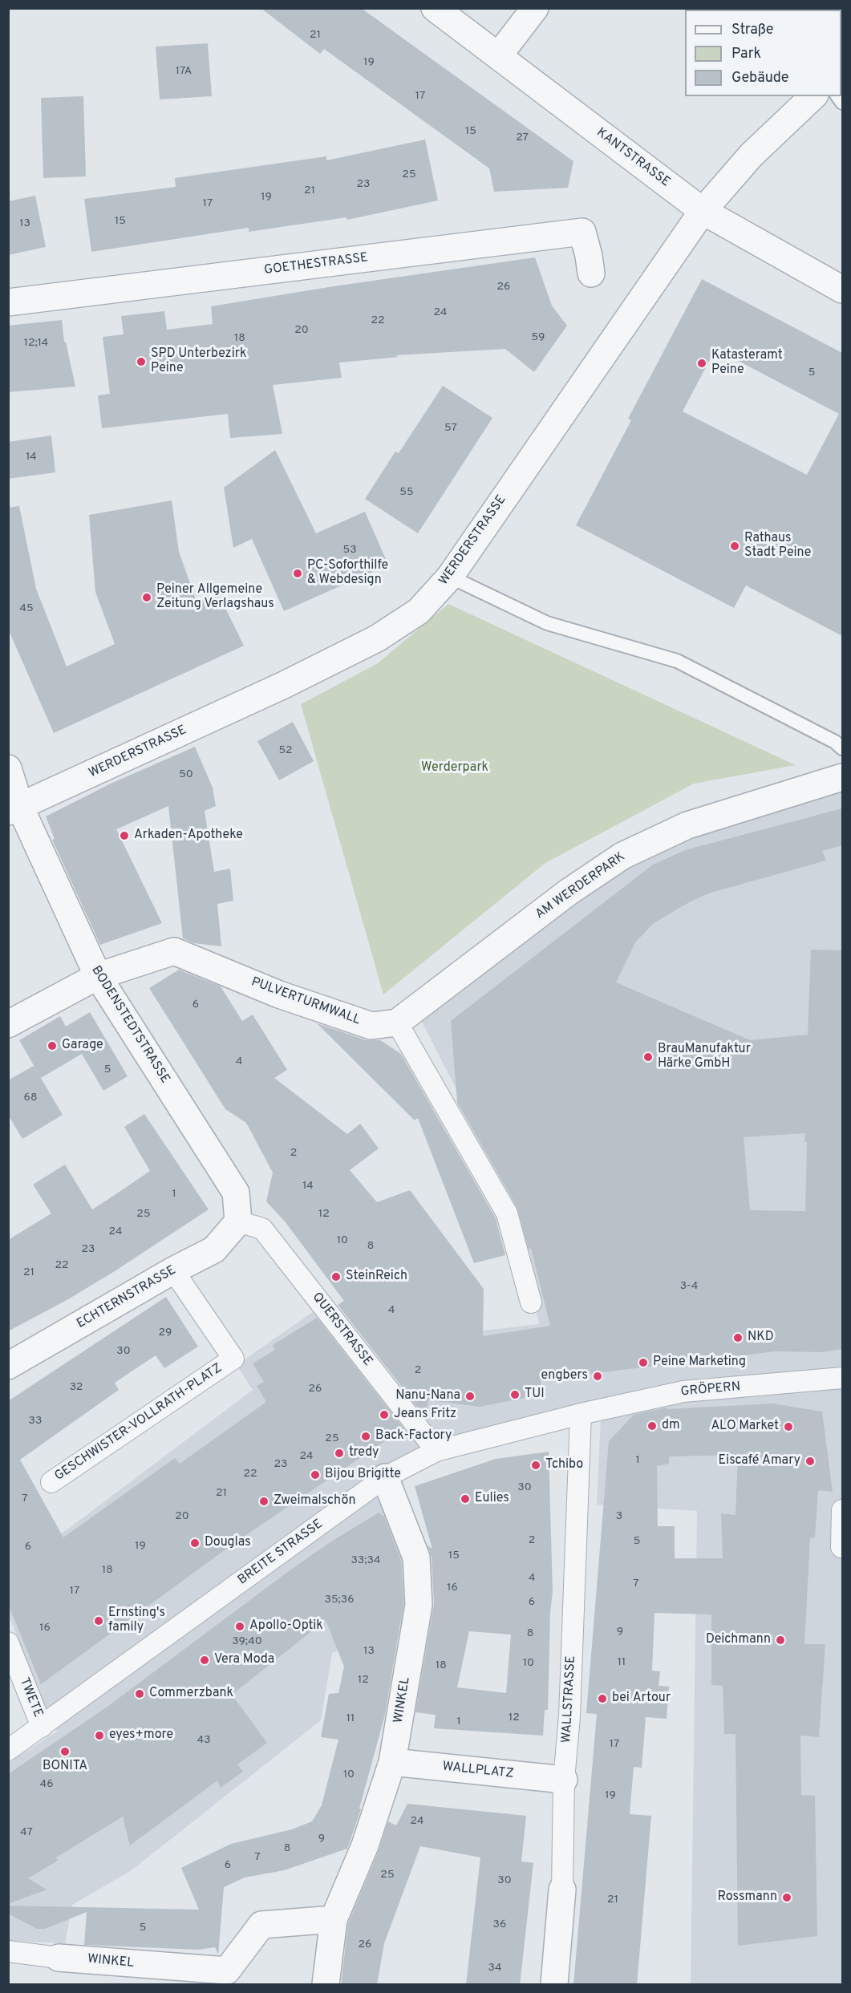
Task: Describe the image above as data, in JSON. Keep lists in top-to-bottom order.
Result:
{
  "streets": {
    "street": [
      "KANTSTRASSE",
      "GOETHESTRASSE",
      "WERDERSTRASSE",
      "AM WERDERPARK",
      "PULVERTURMWALL",
      "BODENSTEDTSTRASSE",
      "ECHTERNSTRASSE",
      "QUERSTRASSE",
      "GRÖPERN",
      "GESCHWISTER-VOLLRATH-PLATZ",
      "BREITE STRASSE",
      "TWETE",
      "WALLSTRASSE",
      "WINKEL",
      "WALLPLATZ"
    ]
  },
  "crossings": [
    ["KANTSTRASSE", "WERDERSTRASSE"],
    ["WERDERSTRASSE", "BODENSTEDTSTRASSE"],
    ["AM WERDERPARK", "PULVERTURMWALL"],
    ["PULVERTURMWALL", "BODENSTEDTSTRASSE"],
    ["BODENSTEDTSTRASSE", "ECHTERNSTRASSE"],
    ["BODENSTEDTSTRASSE", "QUERSTRASSE"],
    ["ECHTERNSTRASSE", "QUERSTRASSE"],
    ["ECHTERNSTRASSE", "GESCHWISTER-VOLLRATH-PLATZ"],
    ["QUERSTRASSE", "BREITE STRASSE"],
    ["GRÖPERN", "BREITE STRASSE"],
    ["GRÖPERN", "WALLSTRASSE"],
    ["BREITE STRASSE", "TWETE"],
    ["BREITE STRASSE", "WALLSTRASSE"],
    ["BREITE STRASSE", "WINKEL"],
    ["WALLSTRASSE", "WALLPLATZ"],
    ["WINKEL", "WALLPLATZ"]
  ],
  "parks": ["Werderpark"],
  "places": [
    "SPD Unterbezirk Peine",
    "Katasteramt Peine",
    "Rathaus Stadt Peine",
    "PC-Soforthilfe & Webdesign",
    "Peiner Allgemeine Zeitung Verlagshaus",
    "Arkaden-Apotheke",
    "Garage",
    "BrauManufaktur Härke GmbH",
    "SteinReich",
    "NKD",
    "Peine Marketing",
    "engbers",
    "TUI",
    "Nanu-Nana",
    "Jeans Fritz",
    "dm",
    "ALO Market",
    "Back-Factory",
    "tredy",
    "Eiscafé Amary",
    "Tchibo",
    "Bijou Brigitte",
    "Eulies",
    "Zweimalschön",
    "Douglas",
    "Ernsting's family",
    "Apollo-Optik",
    "Deichmann",
    "Vera Moda",
    "Commerzbank",
    "bei Artour",
    "eyes+more",
    "BONITA",
    "Rossmann"
  ],
  "house_numbers": [
    "21",
    "19",
    "17A",
    "17",
    "15",
    "27",
    "25",
    "23",
    "21",
    "19",
    "17",
    "15",
    "13",
    "26",
    "24",
    "22",
    "20",
    "59",
    "18",
    "12;14",
    "5",
    "57",
    "14",
    "55",
    "53",
    "45",
    "52",
    "50",
    "6",
    "4",
    "5",
    "68",
    "2",
    "14",
    "1",
    "25",
    "12",
    "24",
    "10",
    "8",
    "23",
    "22",
    "21",
    "3-4",
    "4",
    "29",
    "30",
    "2",
    "32",
    "26",
    "33",
    "25",
    "24",
    "1",
    "23",
    "22",
    "30",
    "21",
    "7",
    "20",
    "3",
    "2",
    "5",
    "19",
    "6",
    "15",
    "33;34",
    "18",
    "4",
    "7",
    "16",
    "17",
    "35;36",
    "6",
    "16",
    "9",
    "8",
    "39;40",
    "13",
    "11",
    "10",
    "18",
    "12",
    "12",
    "11",
    "1",
    "43",
    "17",
    "10",
    "46",
    "19",
    "24",
    "47",
    "9",
    "8",
    "7",
    "6",
    "25",
    "30",
    "21",
    "36",
    "5",
    "26",
    "34"
  ],
  "legend": ["Straße", "Park", "Gebäude"]
}
